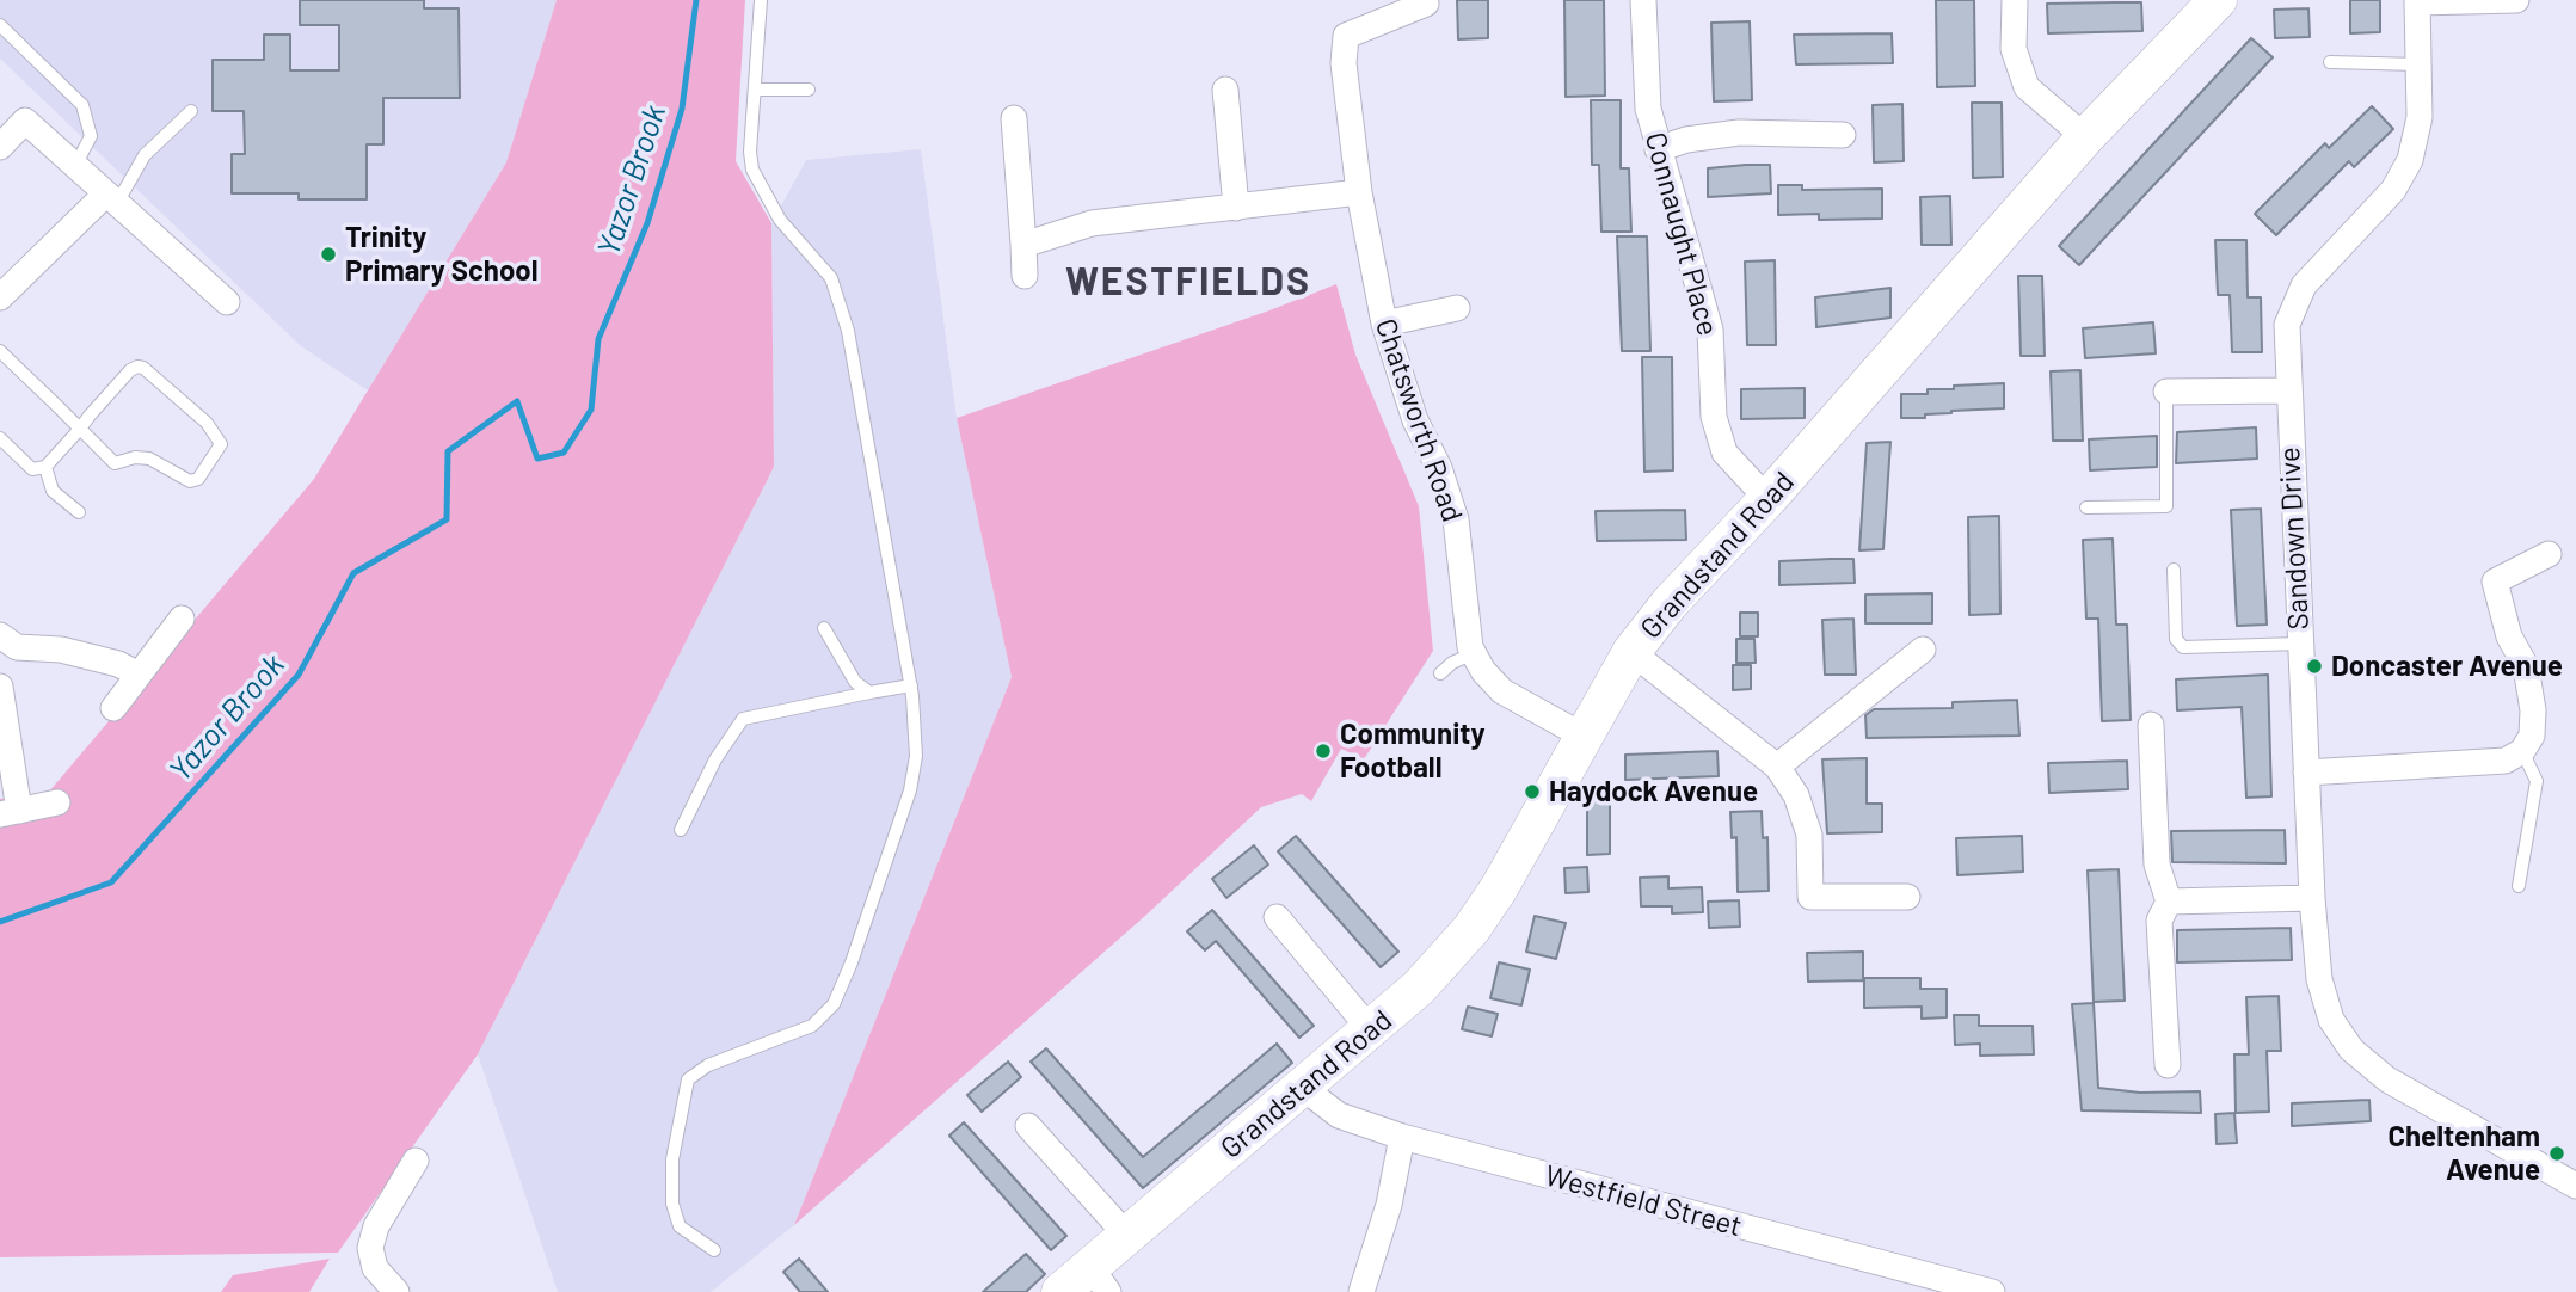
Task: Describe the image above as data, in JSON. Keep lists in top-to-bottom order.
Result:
{
  "streets": {
    "street": [
      "Connaught Place",
      "Chatsworth Road",
      "Sandown Drive",
      "Grandstand Road",
      "Westfield Street"
    ]
  },
  "crossings": [
    ["Connaught Place", "Grandstand Road"],
    ["Chatsworth Road", "Grandstand Road"],
    ["Grandstand Road", "Westfield Street"]
  ],
  "districts": ["WESTFIELDS"],
  "water": ["Yazor Brook"],
  "places": [
    "Trinity Primary School",
    "Doncaster Avenue",
    "Community Football",
    "Haydock Avenue",
    "Cheltenham Avenue"
  ]
}
